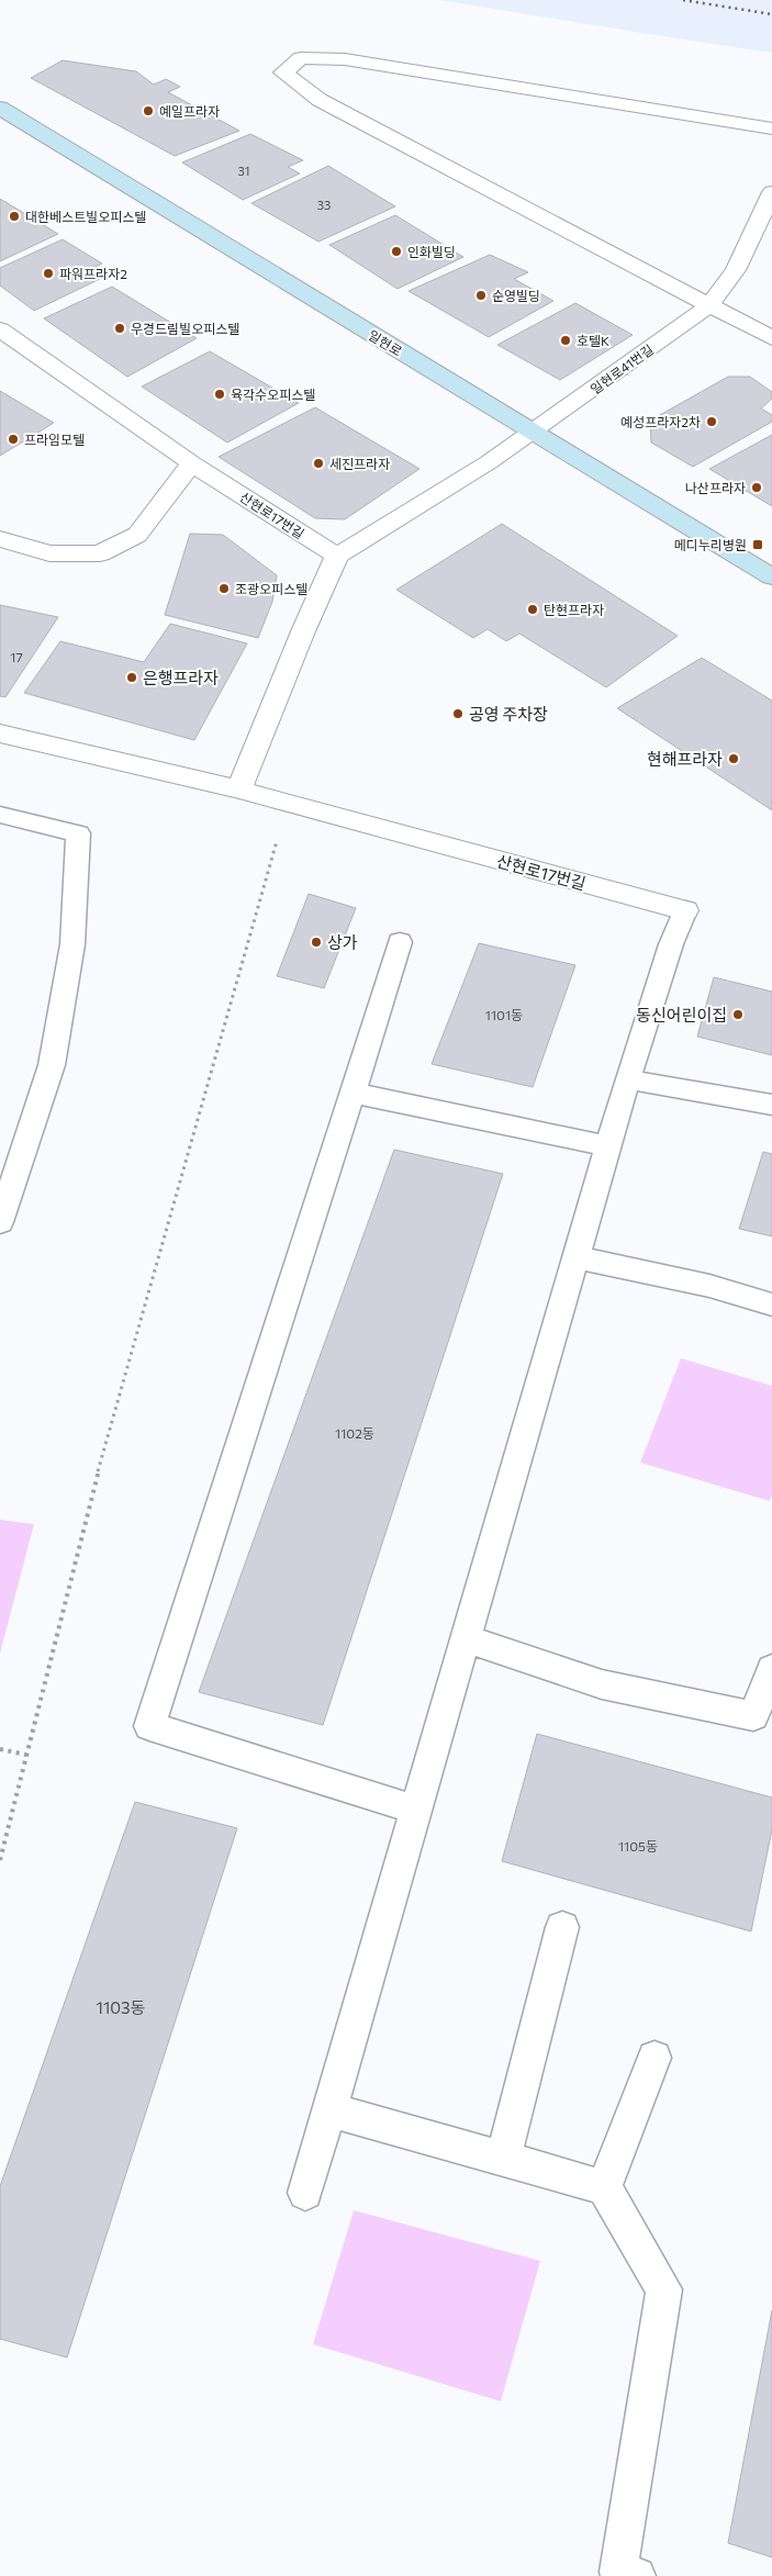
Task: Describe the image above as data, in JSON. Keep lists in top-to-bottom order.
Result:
{
  "streets": {
    "main road": ["일현로"],
    "street": ["일현로41번길", "산현로17번길"]
  },
  "crossings": [
    ["일현로", "일현로41번길"],
    ["일현로41번길", "산현로17번길"]
  ],
  "places": {
    "other": [
      "예일프라자",
      "대한베스트빌오피스텔",
      "인화빌딩",
      "파워프라자2",
      "순영빌딩",
      "우경드림빌오피스텔",
      "호텔K",
      "육각수오피스텔",
      "예성프라자2차",
      "프라임모텔",
      "세진프라자",
      "나산프라자",
      "조광오피스텔",
      "탄현프라자",
      "은행프라자",
      "공영 주차장",
      "현해프라자",
      "상가",
      "동신어린이집"
    ],
    "transit": ["메디누리병원"]
  },
  "house_numbers": [
    "31",
    "33",
    "17",
    "1101동",
    "1102동",
    "1105동",
    "1103동"
  ]
}
